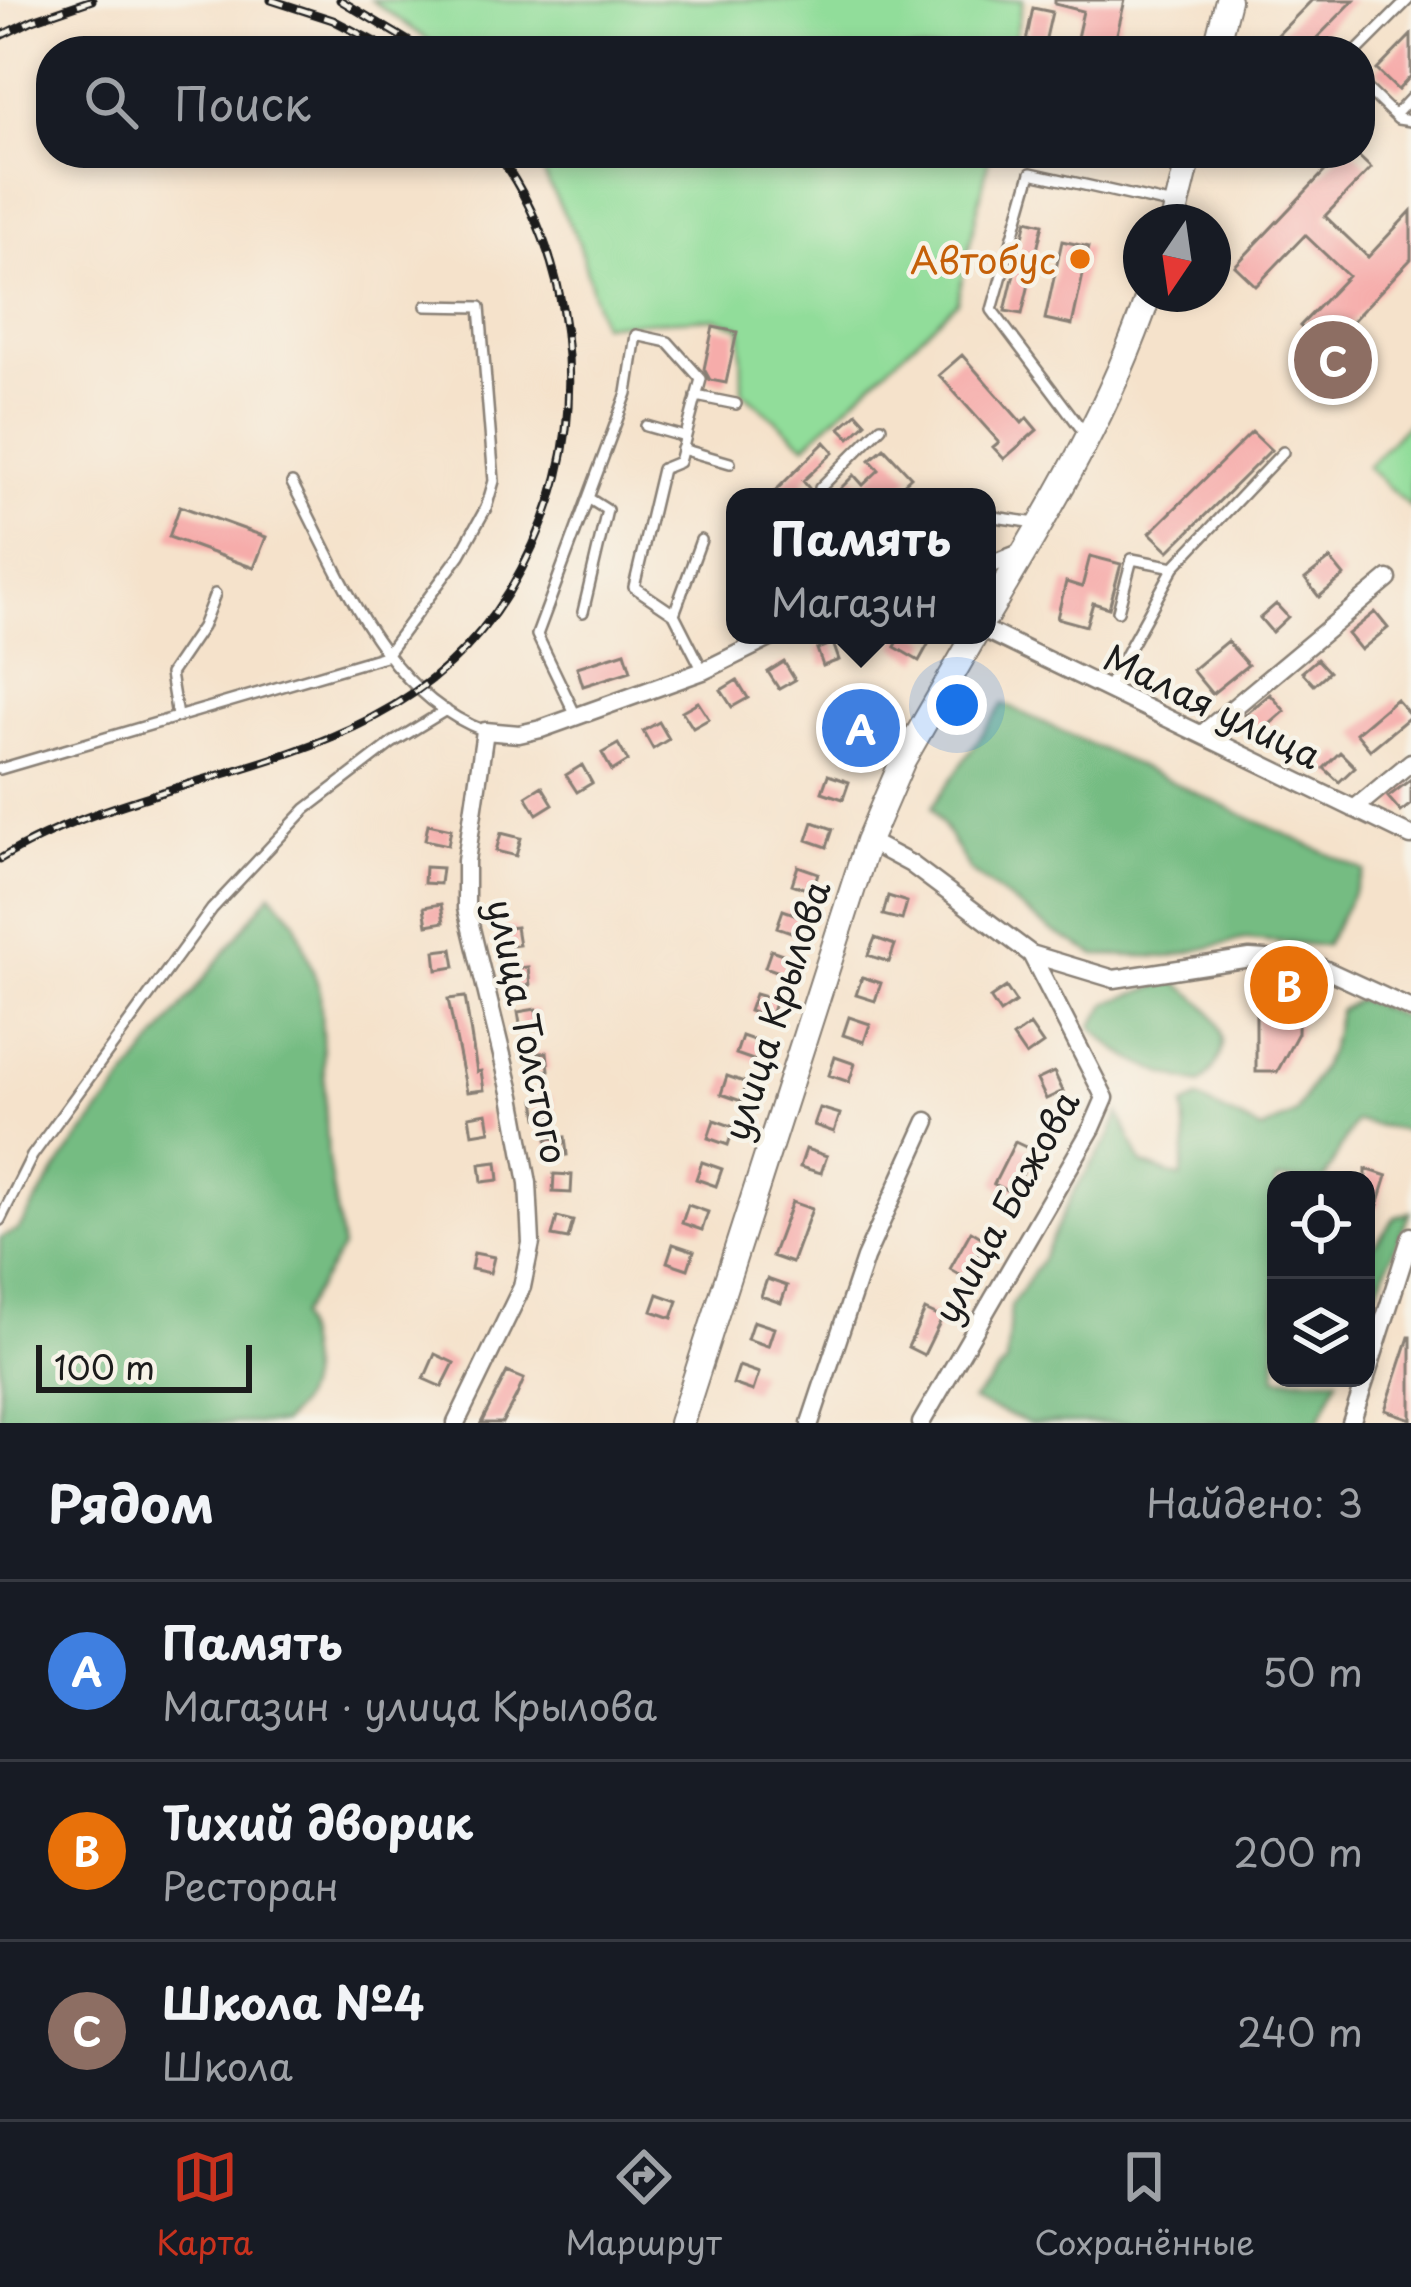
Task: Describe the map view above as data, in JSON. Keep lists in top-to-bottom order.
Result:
{
  "streets": {
    "main road": ["улица Крылова"],
    "street": ["Малая улица", "улица Толстого", "улица Бажова"]
  },
  "places": ["Автобус"],
  "scale_bar": "100 m",
  "north": "bottom",
  "page": {
    "search": "Поиск",
    "pins": ["C", "A", "B"],
    "popup": ["Память", "Магазин"],
    "scale": "100 m",
    "heading": ["Рядом", "Найдено: 3"],
    "list": [
      {
        "mark": "A",
        "name": "Память",
        "note": "Магазин · улица Крылова",
        "value": "50 m"
      },
      {
        "mark": "B",
        "name": "Тихий дворик",
        "note": "Ресторан",
        "value": "200 m"
      },
      {
        "mark": "C",
        "name": "Школа №4",
        "note": "Школа",
        "value": "240 m"
      }
    ],
    "nav": ["Карта", "Маршрут", "Сохранённые"]
  }
}
